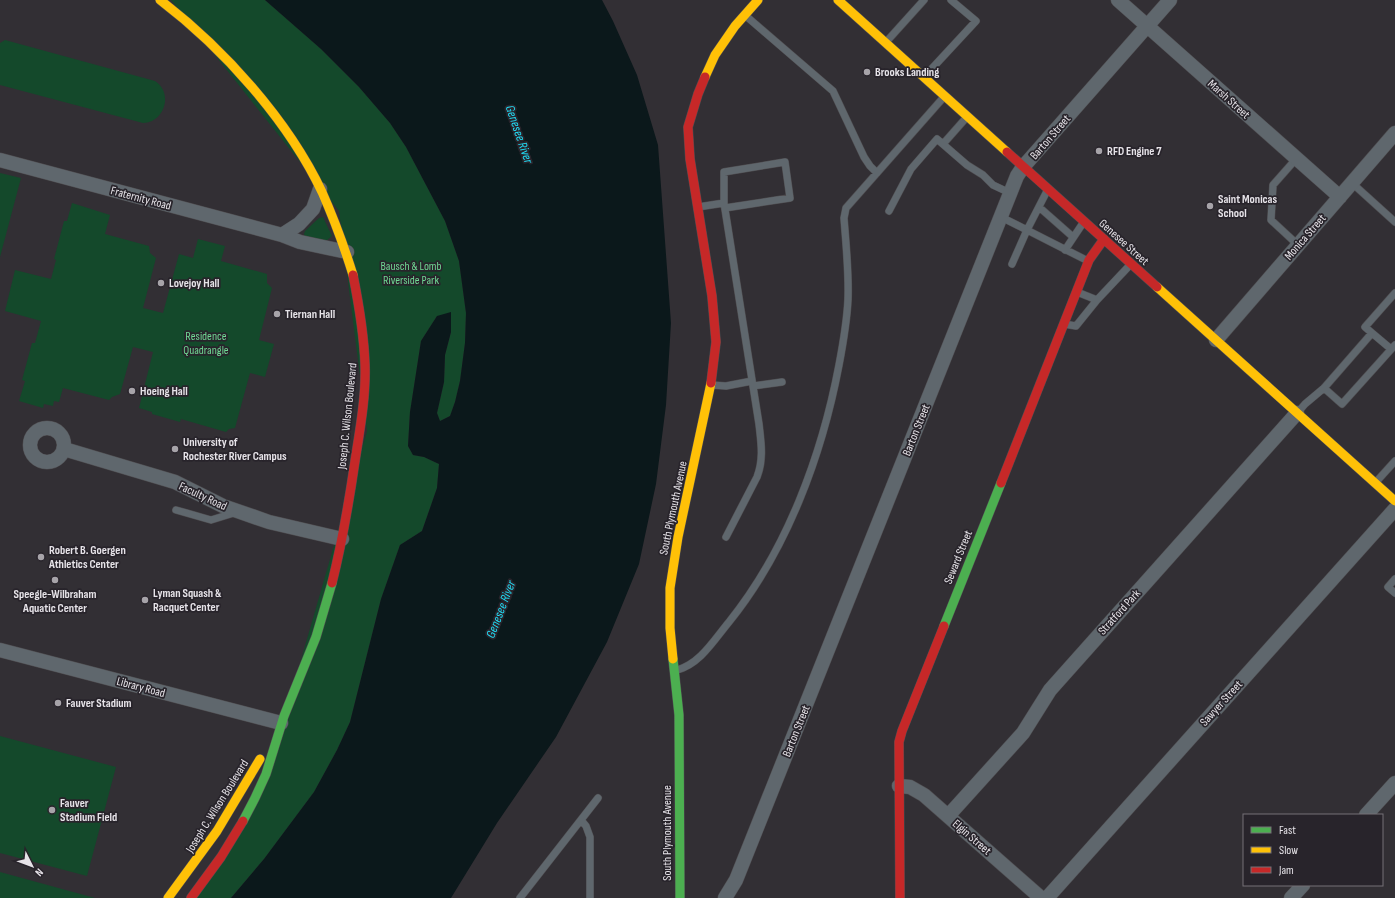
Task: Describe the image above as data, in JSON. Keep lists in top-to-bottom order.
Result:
{
  "streets": {
    "street": [
      "Marsh Street",
      "Barton Street",
      "Fraternity Road",
      "Monica Street",
      "Genesee Street",
      "Joseph C. Wilson Boulevard",
      "Faculty Road",
      "South Plymouth Avenue",
      "Seward Street",
      "Stratford Park",
      "Library Road",
      "Sawyer Street",
      "Elgin Street"
    ]
  },
  "crossings": [
    ["Marsh Street", "Barton Street"],
    ["Marsh Street", "Monica Street"],
    ["Barton Street", "Genesee Street"],
    ["Fraternity Road", "Joseph C. Wilson Boulevard"],
    ["Monica Street", "Genesee Street"],
    ["Genesee Street", "Seward Street"],
    ["Genesee Street", "Stratford Park"],
    ["Joseph C. Wilson Boulevard", "Faculty Road"],
    ["Joseph C. Wilson Boulevard", "Library Road"],
    ["Seward Street", "Elgin Street"],
    ["Stratford Park", "Elgin Street"]
  ],
  "water": ["Genesee River"],
  "parks": ["Bausch & Lomb Riverside Park", "Residence Quadrangle"],
  "places": [
    "Brooks Landing",
    "RFD Engine 7",
    "Saint Monicas School",
    "Lovejoy Hall",
    "Tiernan Hall",
    "Hoeing Hall",
    "University of Rochester River Campus",
    "Robert B. Goergen Athletics Center",
    "Speegle-Wilbraham Aquatic Center",
    "Lyman Squash & Racquet Center",
    "Fauver Stadium",
    "Fauver Stadium Field"
  ],
  "legend": ["Fast", "Slow", "Jam"],
  "north": "bottom right"
}
